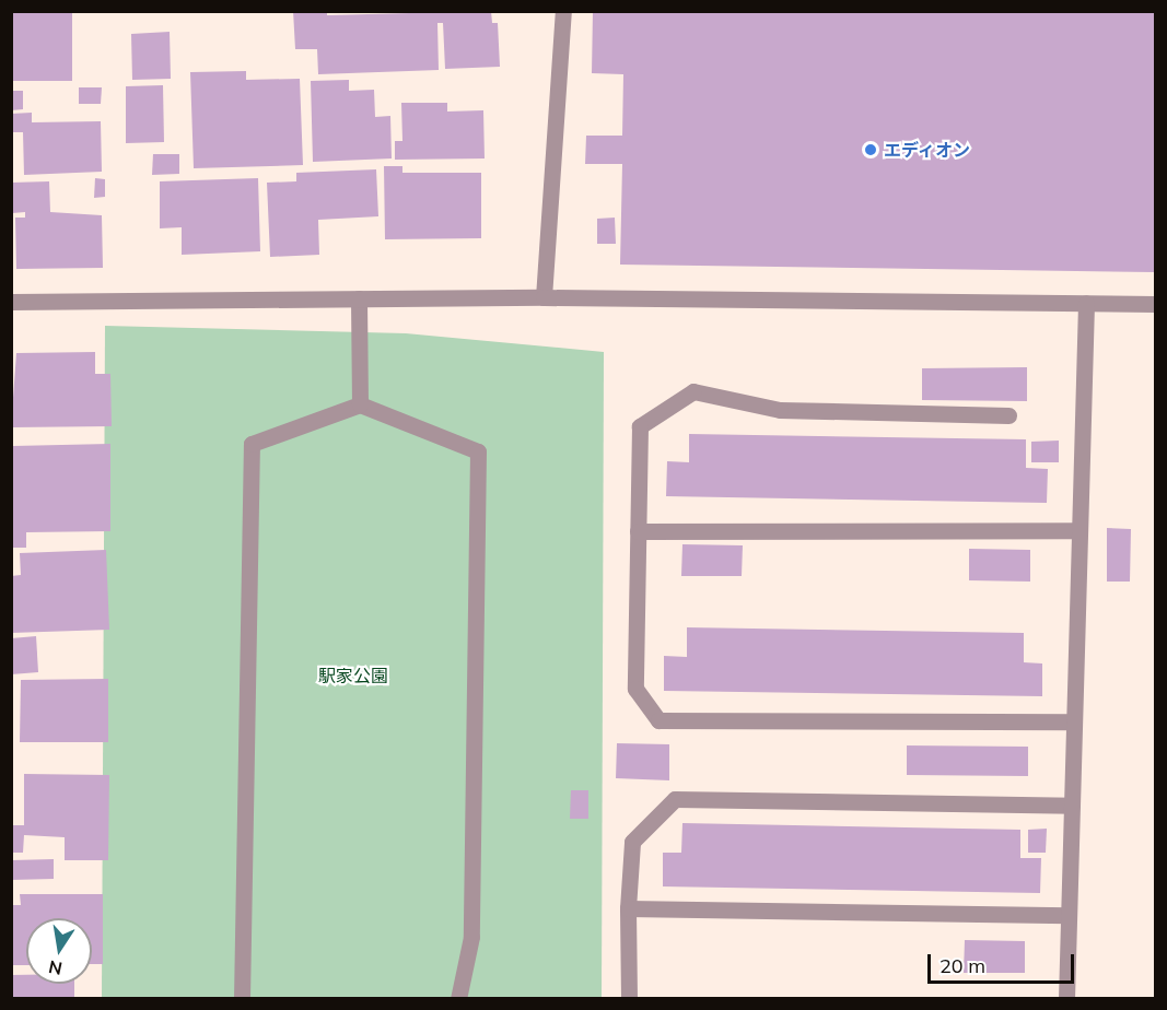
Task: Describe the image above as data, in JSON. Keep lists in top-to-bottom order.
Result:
{
  "parks": ["駅家公園"],
  "places": ["エディオン"],
  "scale_bar": "20 m",
  "north": "bottom"
}
